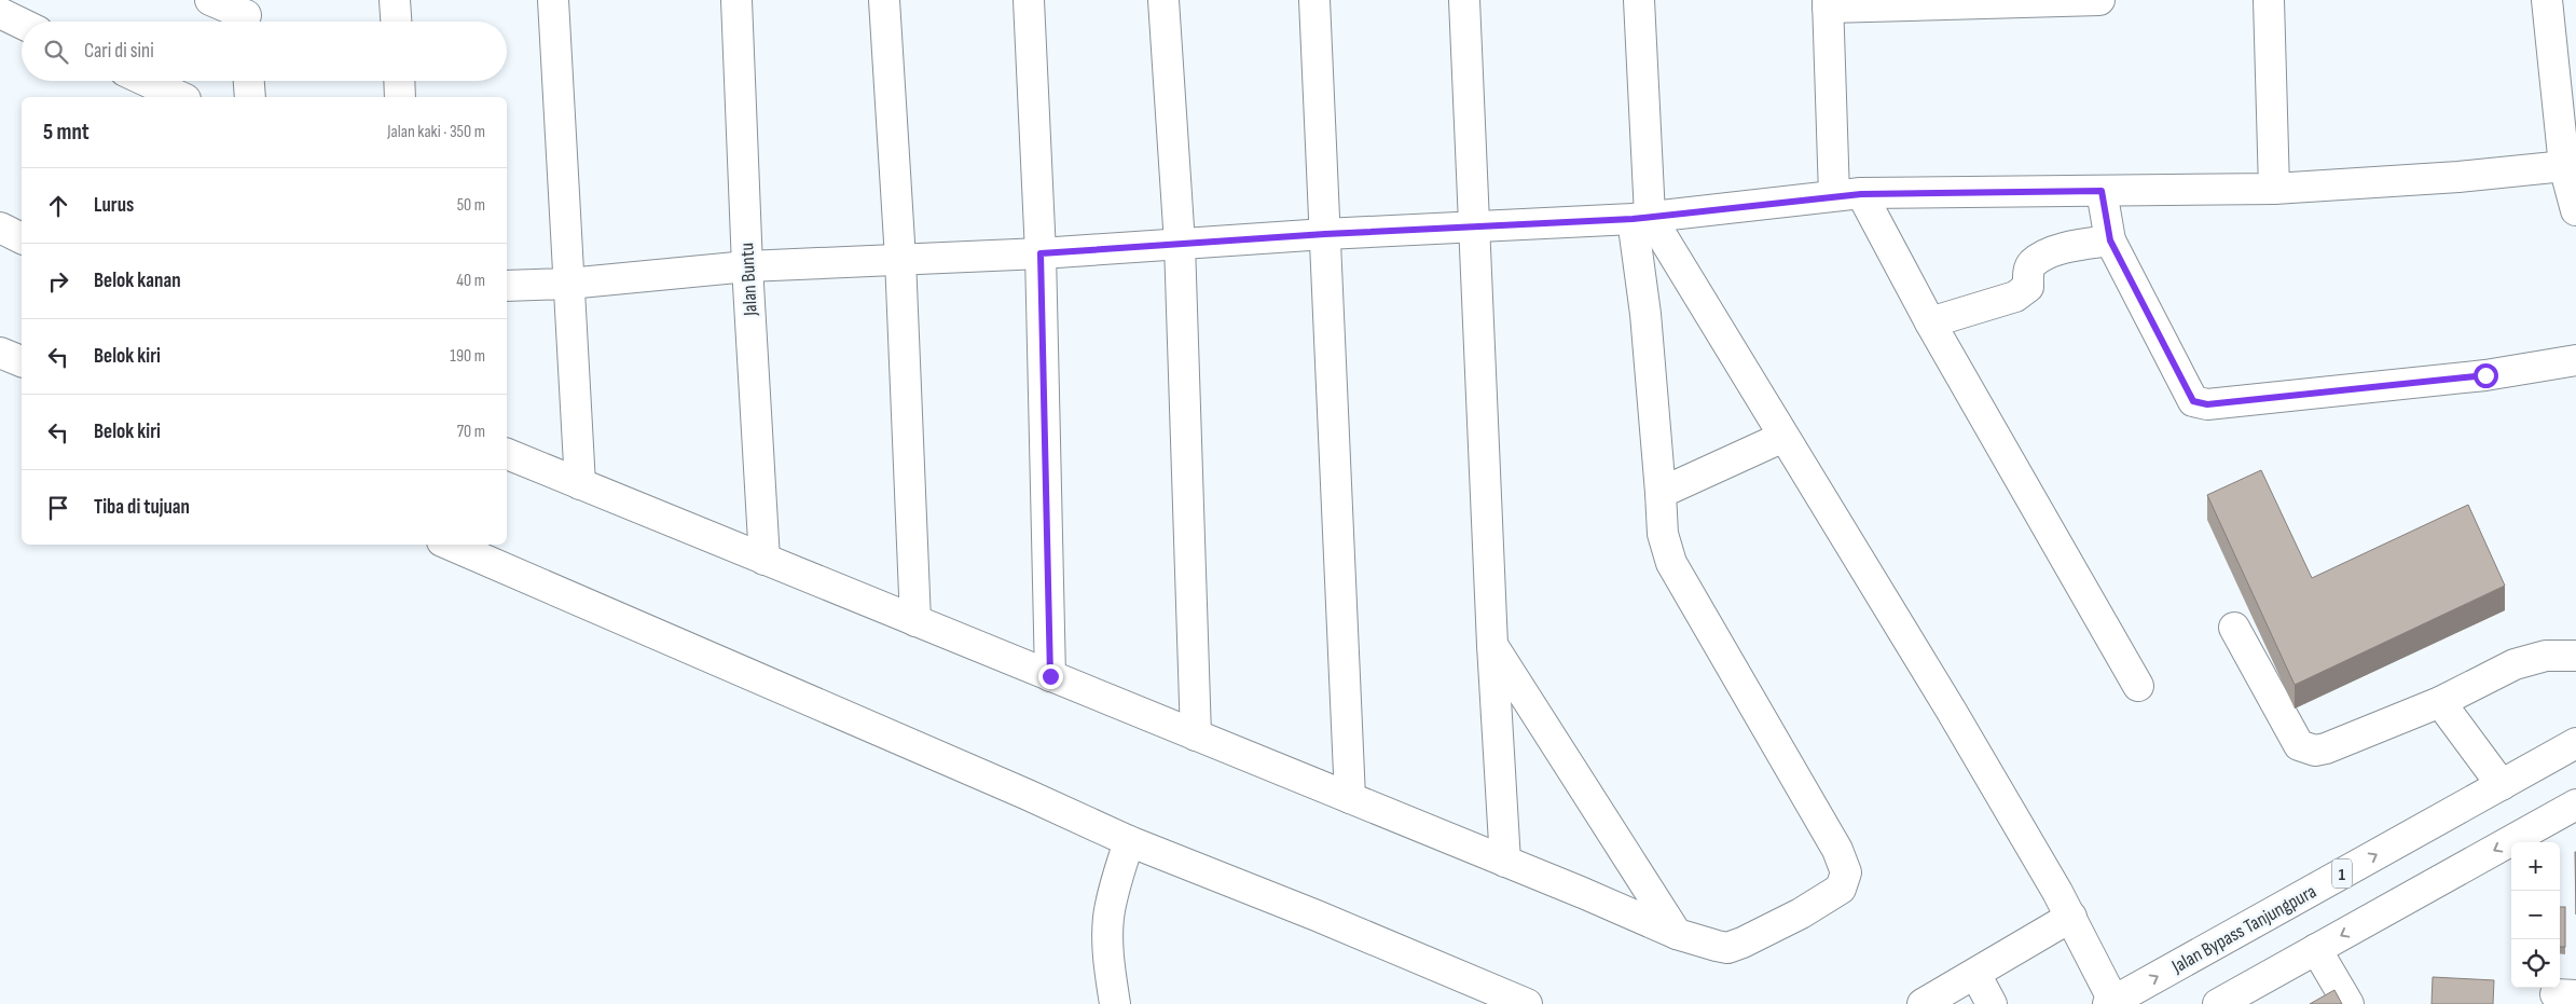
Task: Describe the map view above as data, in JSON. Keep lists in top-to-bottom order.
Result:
{
  "streets": {
    "main road": ["Jalan Buntu", "1", "Jalan Bypass Tanjungpura"]
  },
  "page": {
    "search": "Cari di sini",
    "heading": ["5 mnt", "Jalan kaki · 350 m"],
    "list": [
      ["Lurus", "50 m"],
      ["Belok kanan", "40 m"],
      ["Belok kiri", "190 m"],
      ["Belok kiri", "70 m"],
      "Tiba di tujuan"
    ],
    "map_buttons": ["+", "−"]
  }
}
